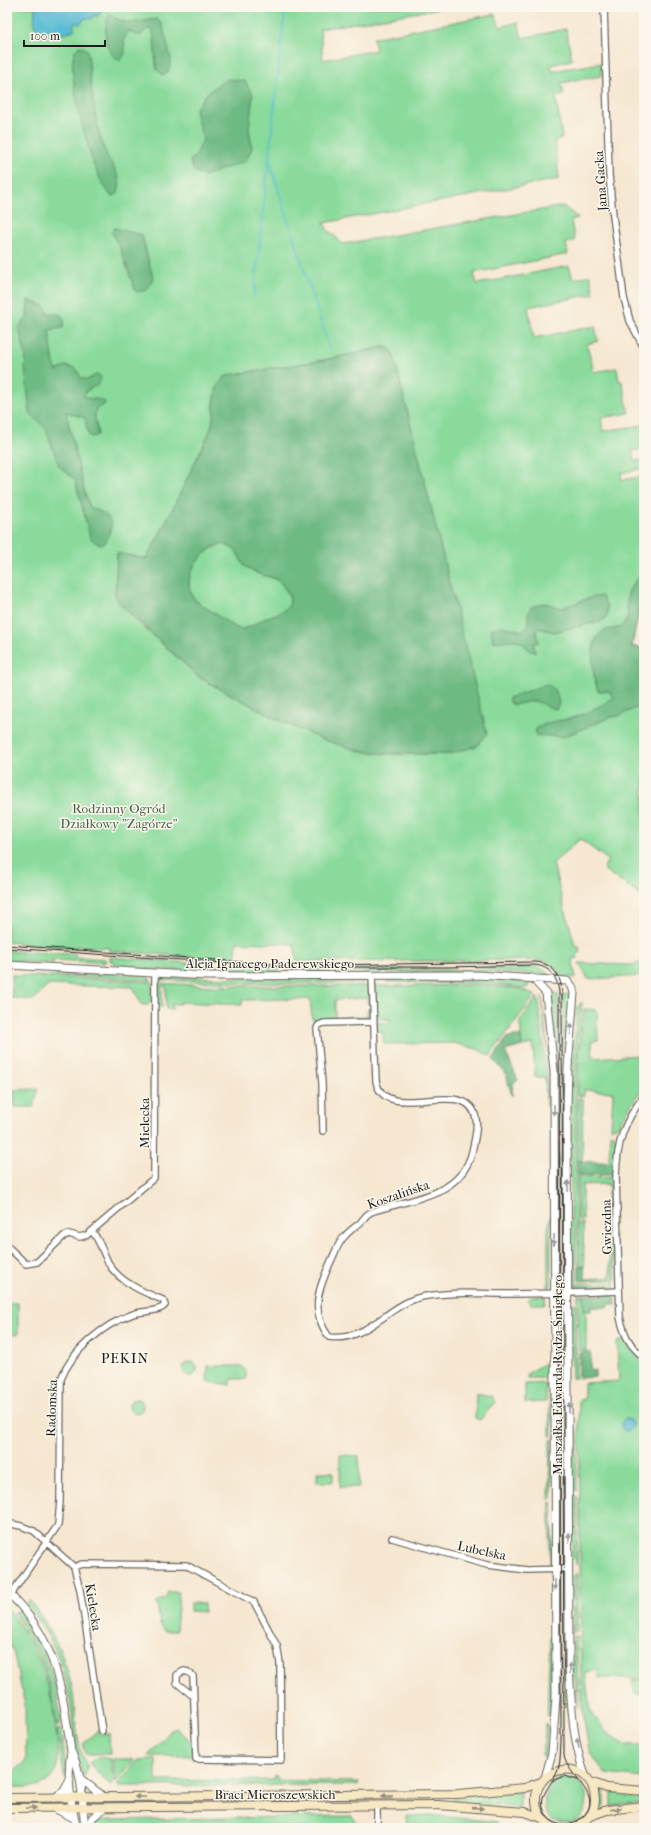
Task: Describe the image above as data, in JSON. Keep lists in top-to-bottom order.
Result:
{
  "streets": {
    "main road": ["Braci Mieroszewskich"],
    "street": [
      "Jana Gacka",
      "Aleja Ignacego Paderewskiego",
      "Mielecka",
      "Koszalińska",
      "Gwiezdna",
      "Marszałka Edwarda Rydza-Śmigłego",
      "Radomska",
      "Lubelska",
      "Kielecka"
    ]
  },
  "crossings": [
    ["Aleja Ignacego Paderewskiego", "Mielecka"],
    ["Aleja Ignacego Paderewskiego", "Koszalińska"],
    ["Aleja Ignacego Paderewskiego", "Marszałka Edwarda Rydza-Śmigłego"],
    ["Mielecka", "Radomska"],
    ["Koszalińska", "Gwiezdna"],
    ["Koszalińska", "Marszałka Edwarda Rydza-Śmigłego"],
    ["Marszałka Edwarda Rydza-Śmigłego", "Lubelska"],
    ["Marszałka Edwarda Rydza-Śmigłego", "Braci Mieroszewskich"]
  ],
  "districts": ["PEKIN"],
  "parks": ["Rodzinny Ogród Działkowy \"Zagórze\""],
  "scale_bar": "100 m"
}
